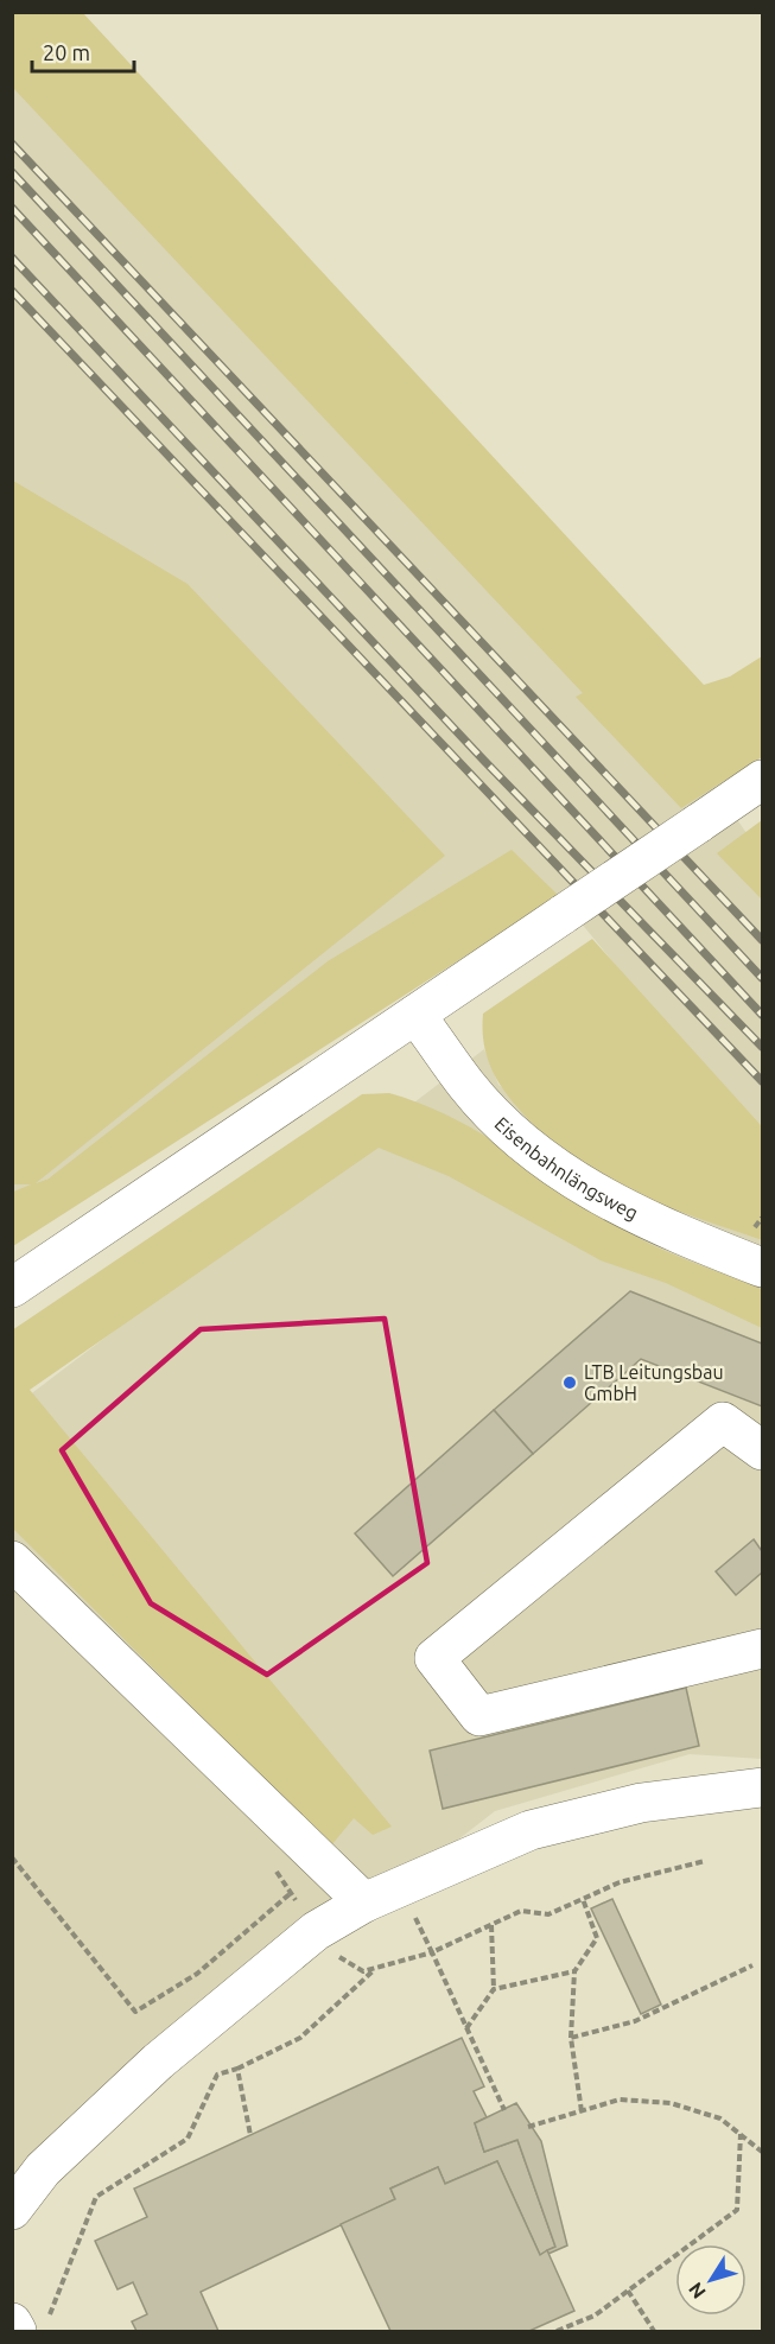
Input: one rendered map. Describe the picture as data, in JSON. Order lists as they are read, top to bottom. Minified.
{"streets":{"street":["Eisenbahnlängsweg"]},"places":["LTB Leitungsbau GmbH"],"scale_bar":"20 m","north":"bottom left"}
